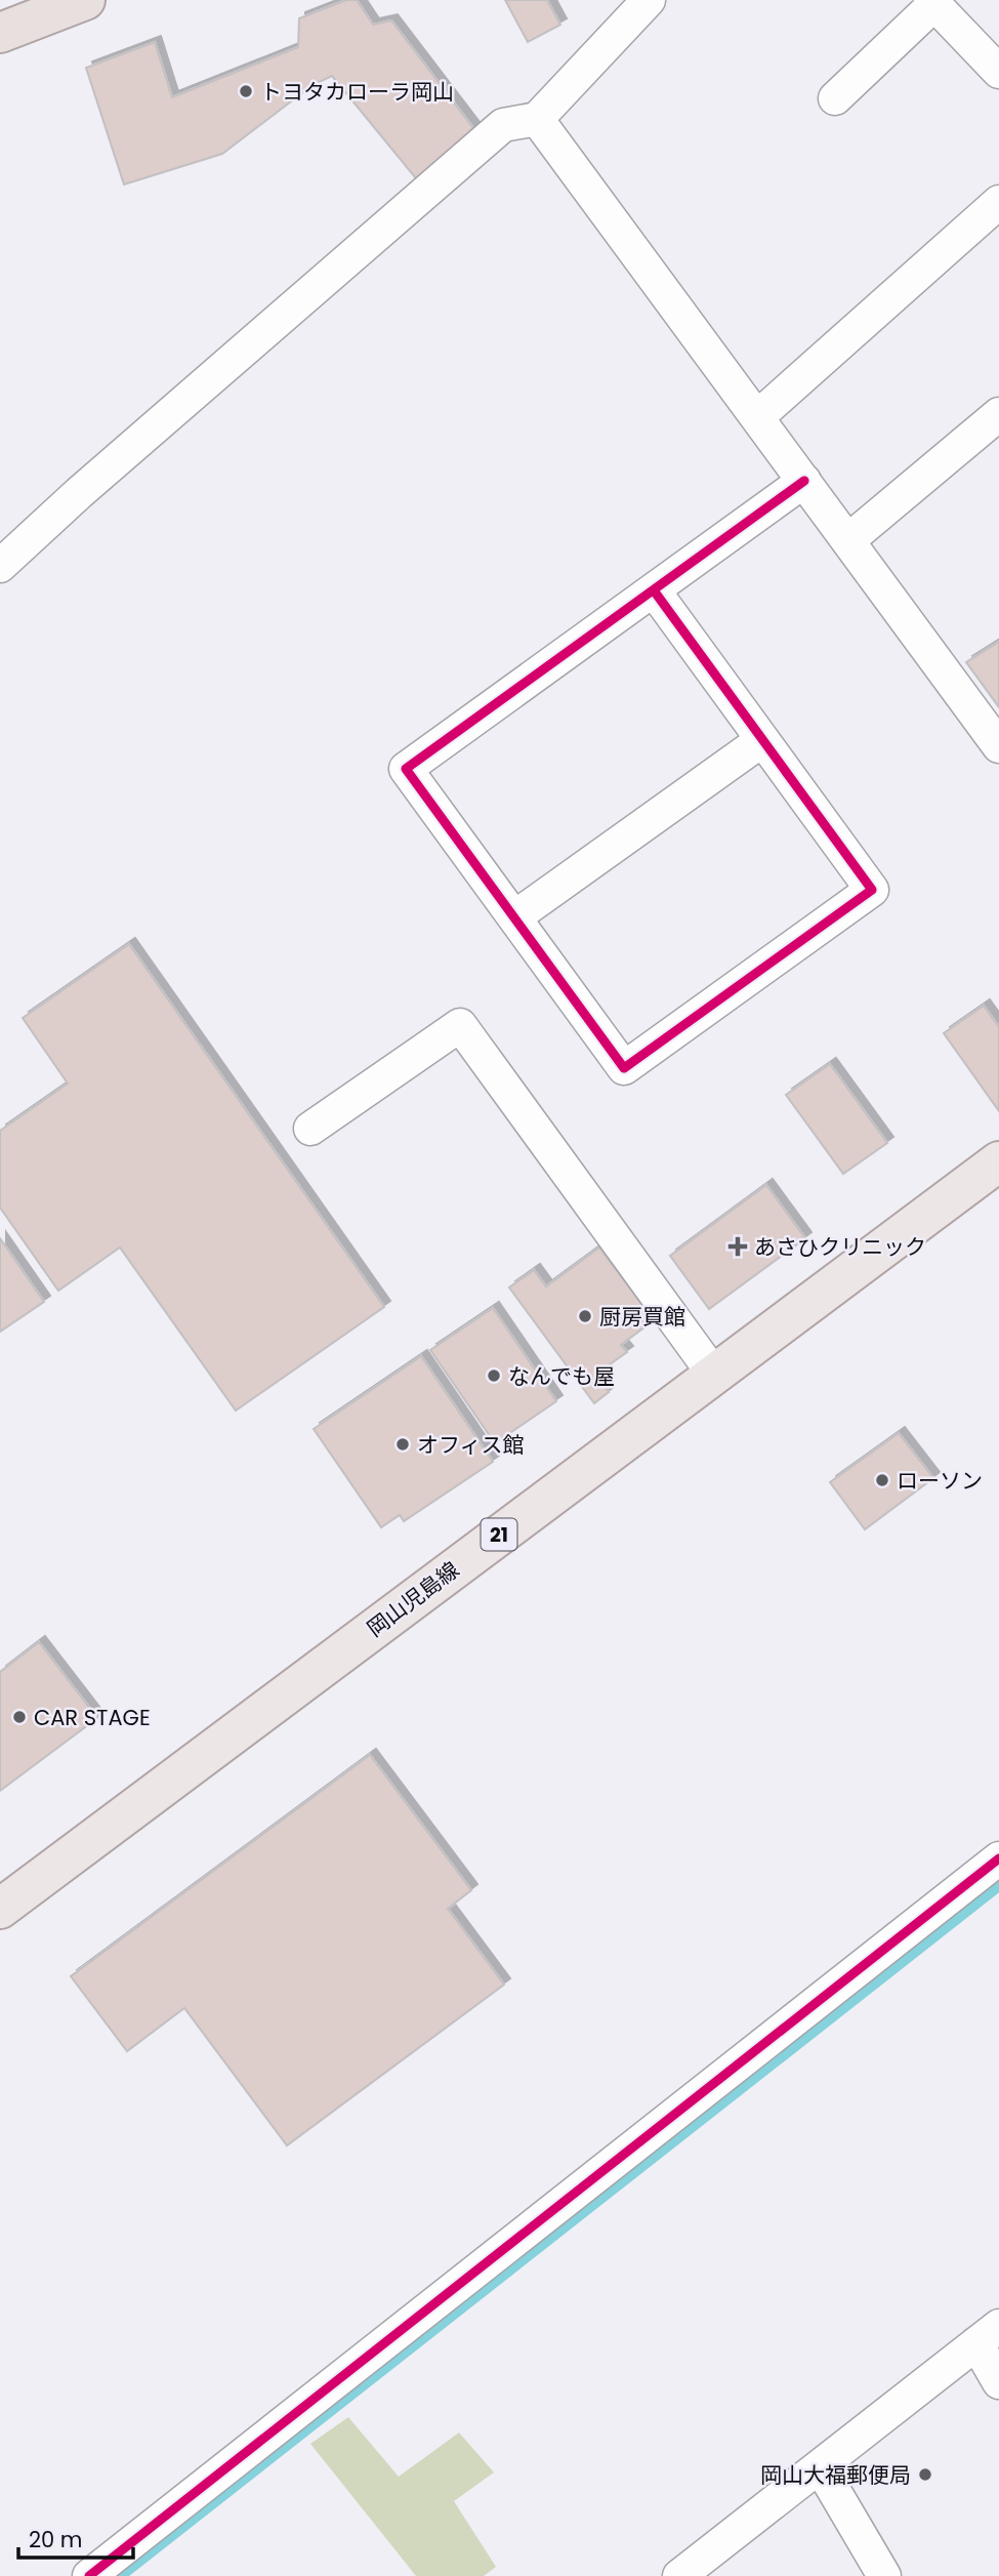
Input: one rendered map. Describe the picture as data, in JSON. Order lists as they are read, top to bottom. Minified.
{"streets":{"main road":["21","岡山児島線"]},"places":{"other":["トヨタカローラ岡山","厨房買館","なんでも屋","オフィス館","ローソン","CAR STAGE","岡山大福郵便局"],"health":["あさひクリニック"]},"scale_bar":"20 m"}
